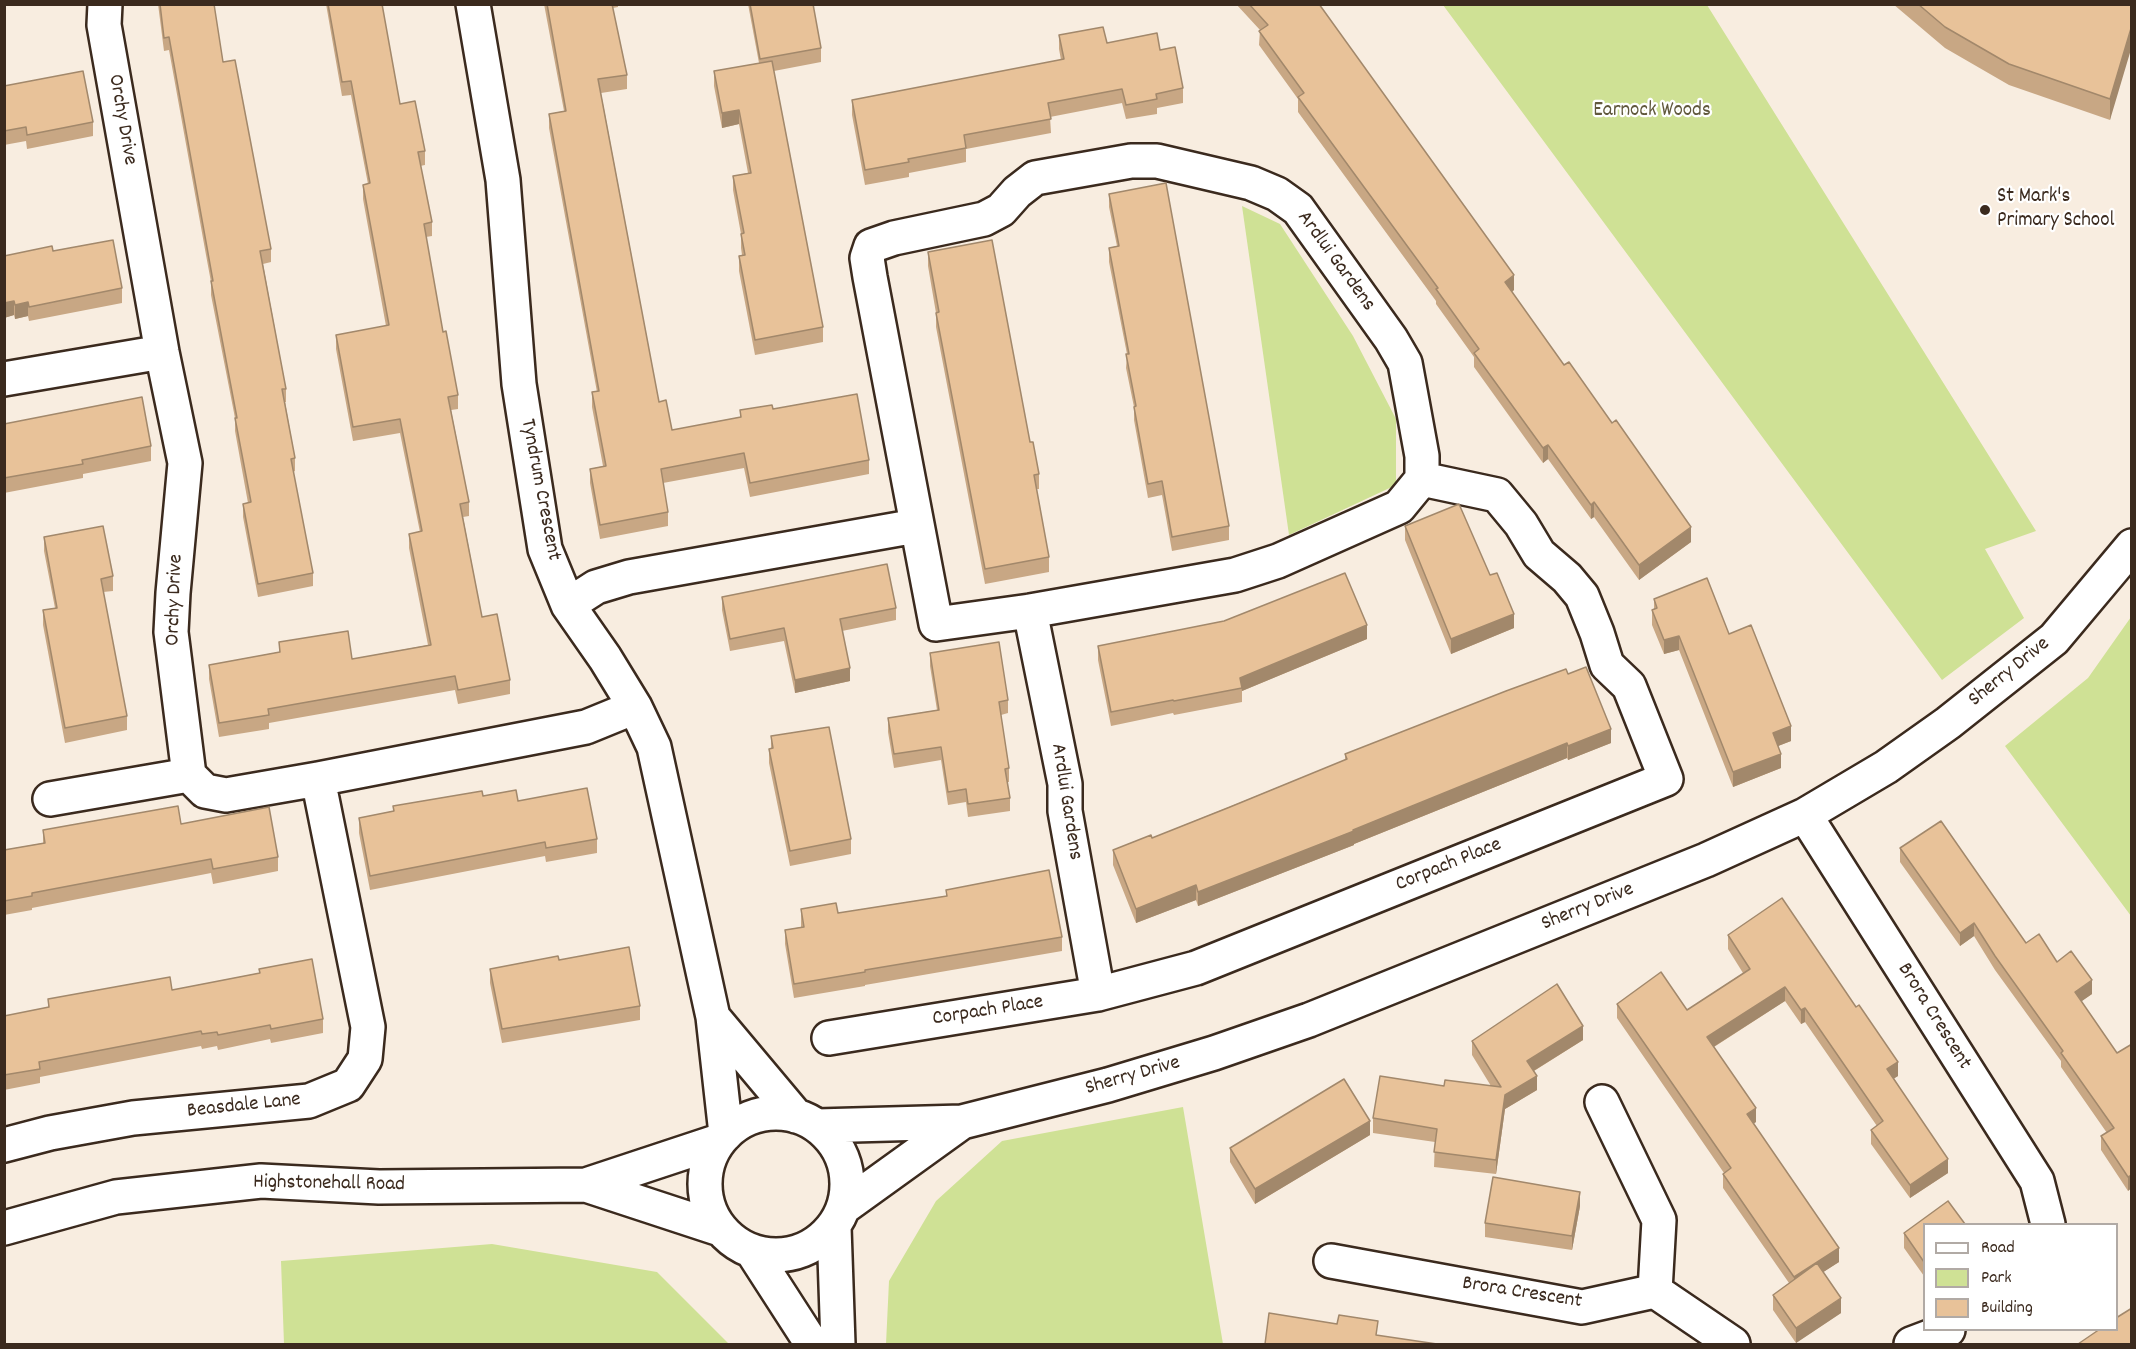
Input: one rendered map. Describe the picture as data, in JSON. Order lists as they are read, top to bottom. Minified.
{"streets":{"street":["Orchy Drive","Ardlui Gardens","Tyndrum Crescent","Sherry Drive","Corpach Place","Brora Crescent","Beasdale Lane","Highstonehall Road"]},"crossings":[["Ardlui Gardens","Corpach Place"],["Tyndrum Crescent","Sherry Drive"],["Tyndrum Crescent","Highstonehall Road"],["Sherry Drive","Brora Crescent"],["Sherry Drive","Highstonehall Road"]],"parks":["Earnock Woods"],"places":["St Mark's Primary School"],"legend":["Road","Park","Building"]}
